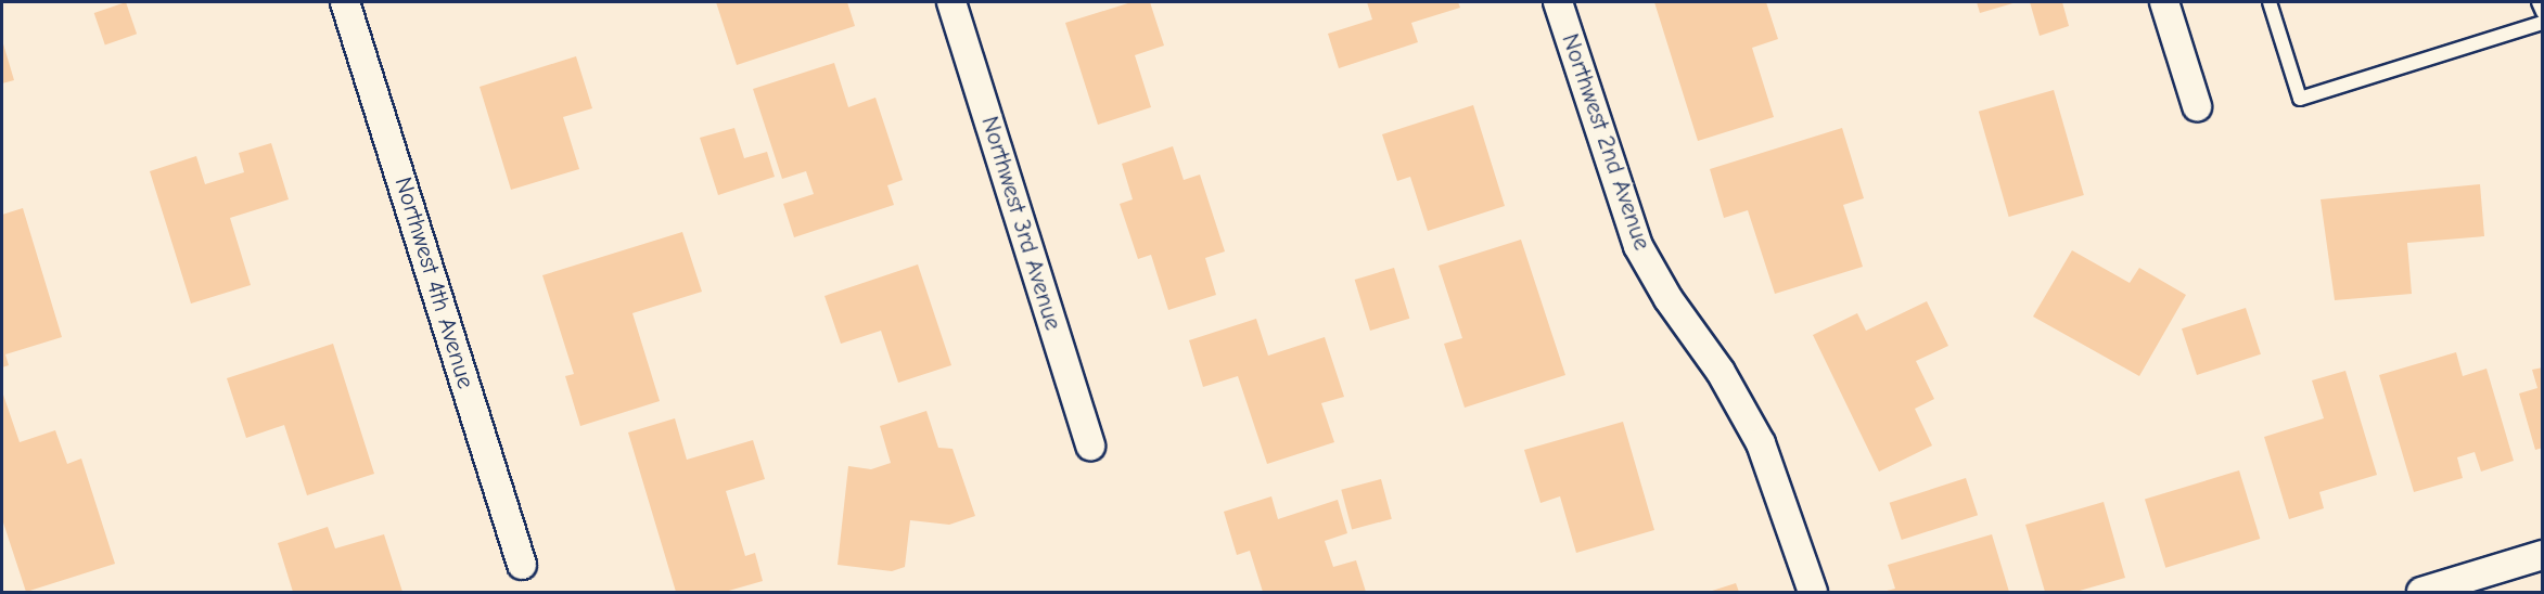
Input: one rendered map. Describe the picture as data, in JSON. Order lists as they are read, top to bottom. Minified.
{"streets":{"street":["Northwest 2nd Avenue","Northwest 3rd Avenue","Northwest 4th Avenue"]}}
